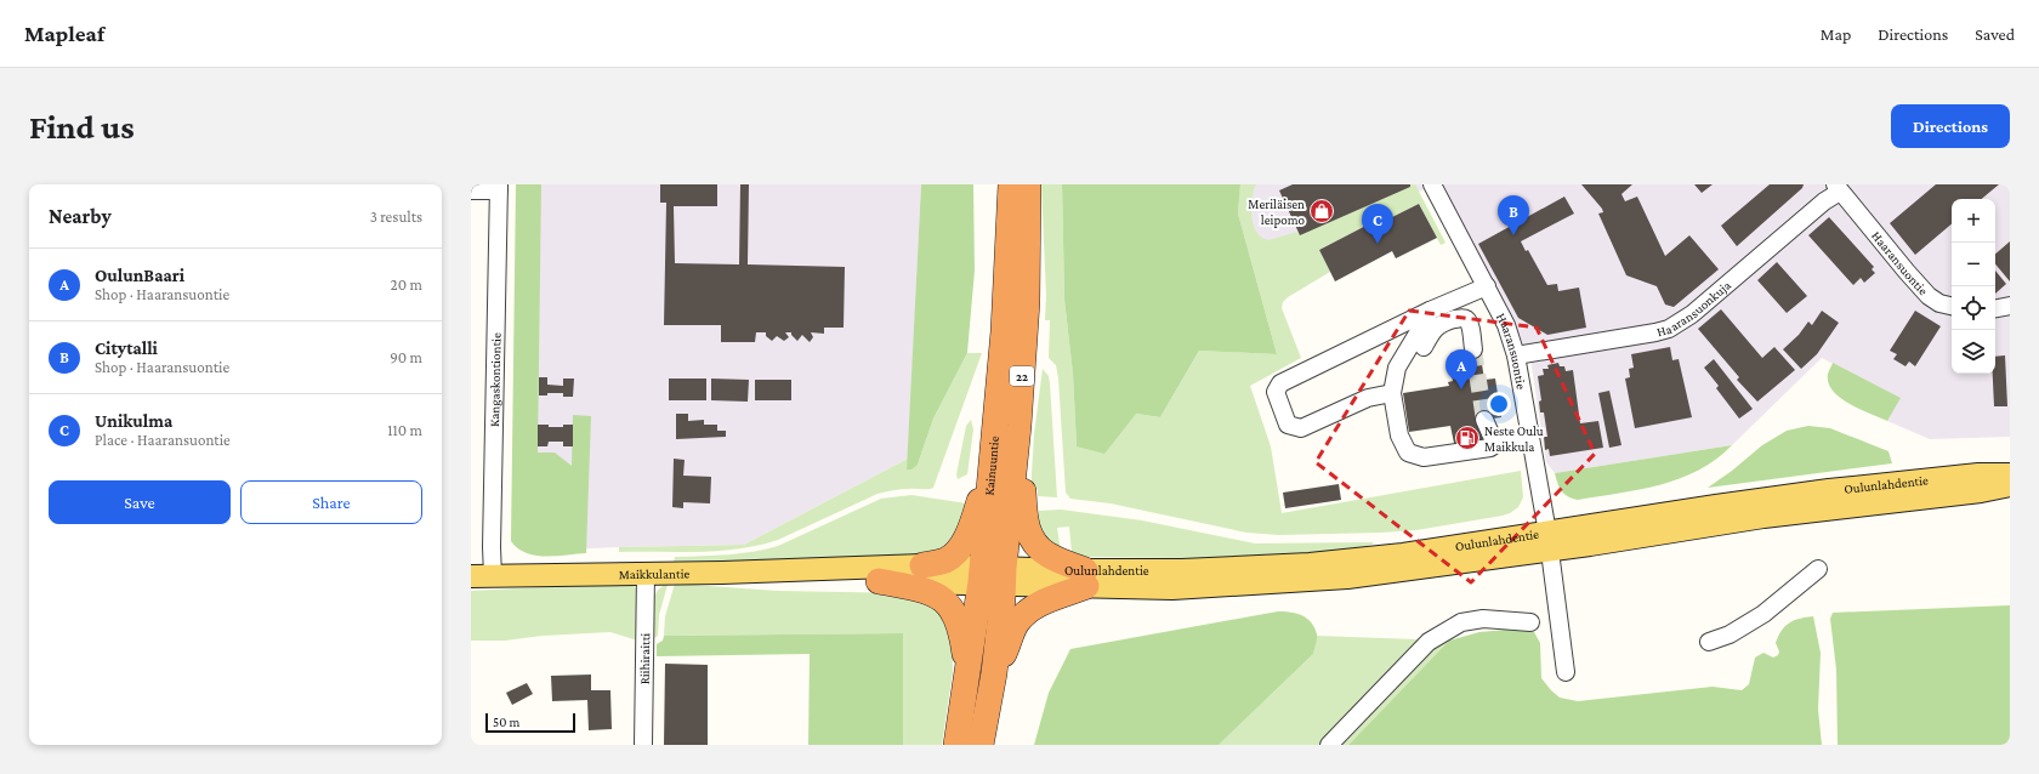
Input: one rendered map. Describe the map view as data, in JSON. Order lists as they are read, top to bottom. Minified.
{"streets":{"highway":["22","Kainuuntie"],"main road":["Oulunlahdentie","Maikkulantie"],"street":["Haaransuontie","Haaransuonkuja","Kangaskontiontie","Riihiraitti"]},"crossings":[["Haaransuontie","Haaransuonkuja"],["Haaransuontie","Oulunlahdentie"],["Kangaskontiontie","Maikkulantie"],["Kainuuntie","Oulunlahdentie"],["Kainuuntie","Maikkulantie"],["Oulunlahdentie","Maikkulantie"],["Maikkulantie","Riihiraitti"]],"places":{"shop":["Meriläisen leipomo"],"fuel station":["Neste Oulu Maikkula"]},"scale_bar":"50 m","page":{"header":"Mapleaf","nav":["Map","Directions","Saved"],"buttons":["Directions",["Save","Share"]],"title":"Find us","heading":["Nearby","3 results"],"pins":["B","C","A"],"map_buttons":["+","−"],"list":[{"mark":"A","name":"OulunBaari","note":"Shop · Haaransuontie","value":"20 m"},{"mark":"B","name":"Citytalli","note":"Shop · Haaransuontie","value":"90 m"},{"mark":"C","name":"Unikulma","note":"Place · Haaransuontie","value":"110 m"}],"scale":"50 m"}}
